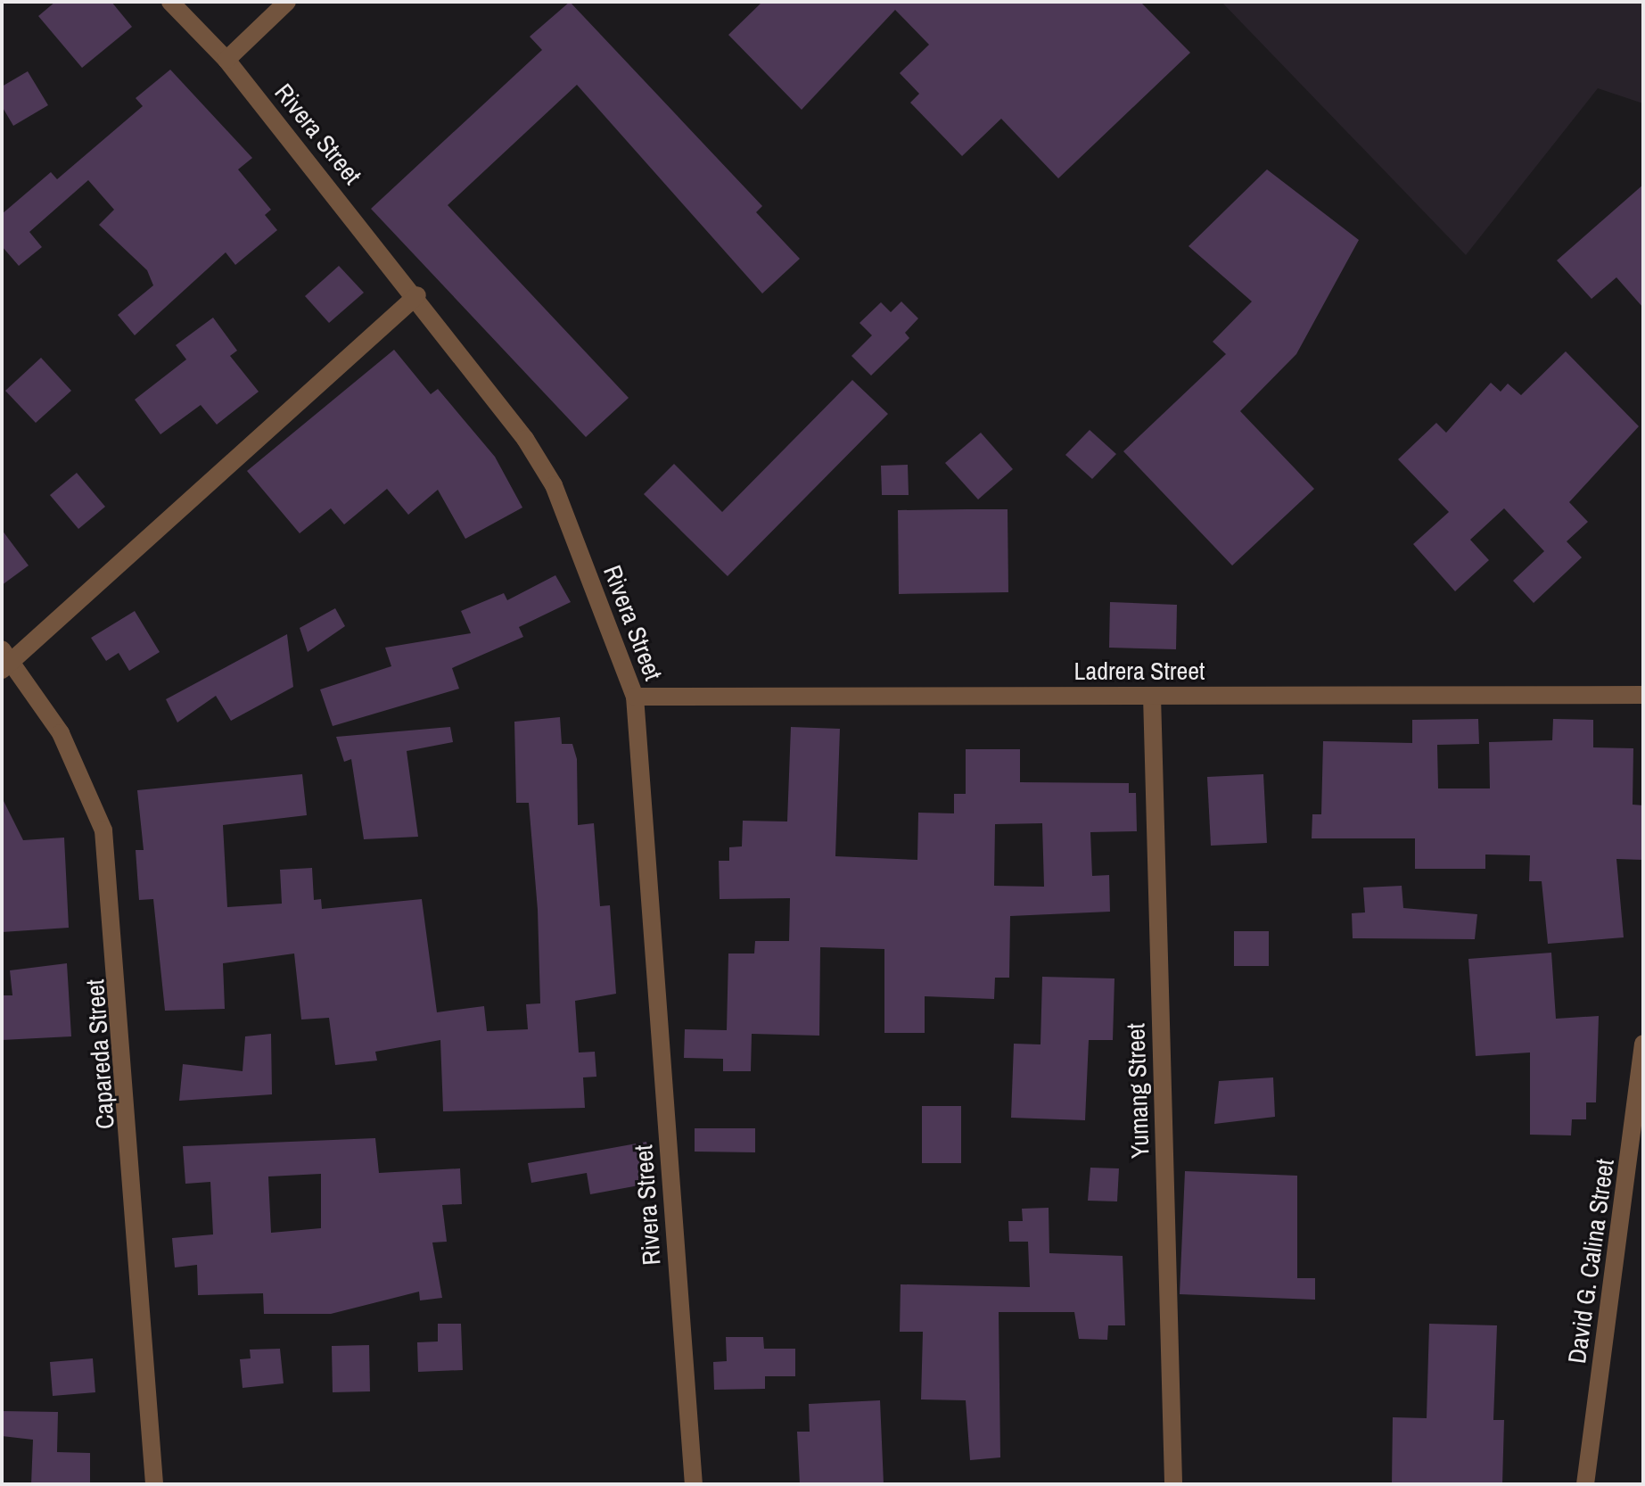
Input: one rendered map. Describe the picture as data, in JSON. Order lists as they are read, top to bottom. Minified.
{"streets":{"street":["Rivera Street","Ladrera Street","Capareda Street","Yumang Street","David G. Calina Street"]},"crossings":[["Rivera Street","Ladrera Street"],["Ladrera Street","Yumang Street"]]}
